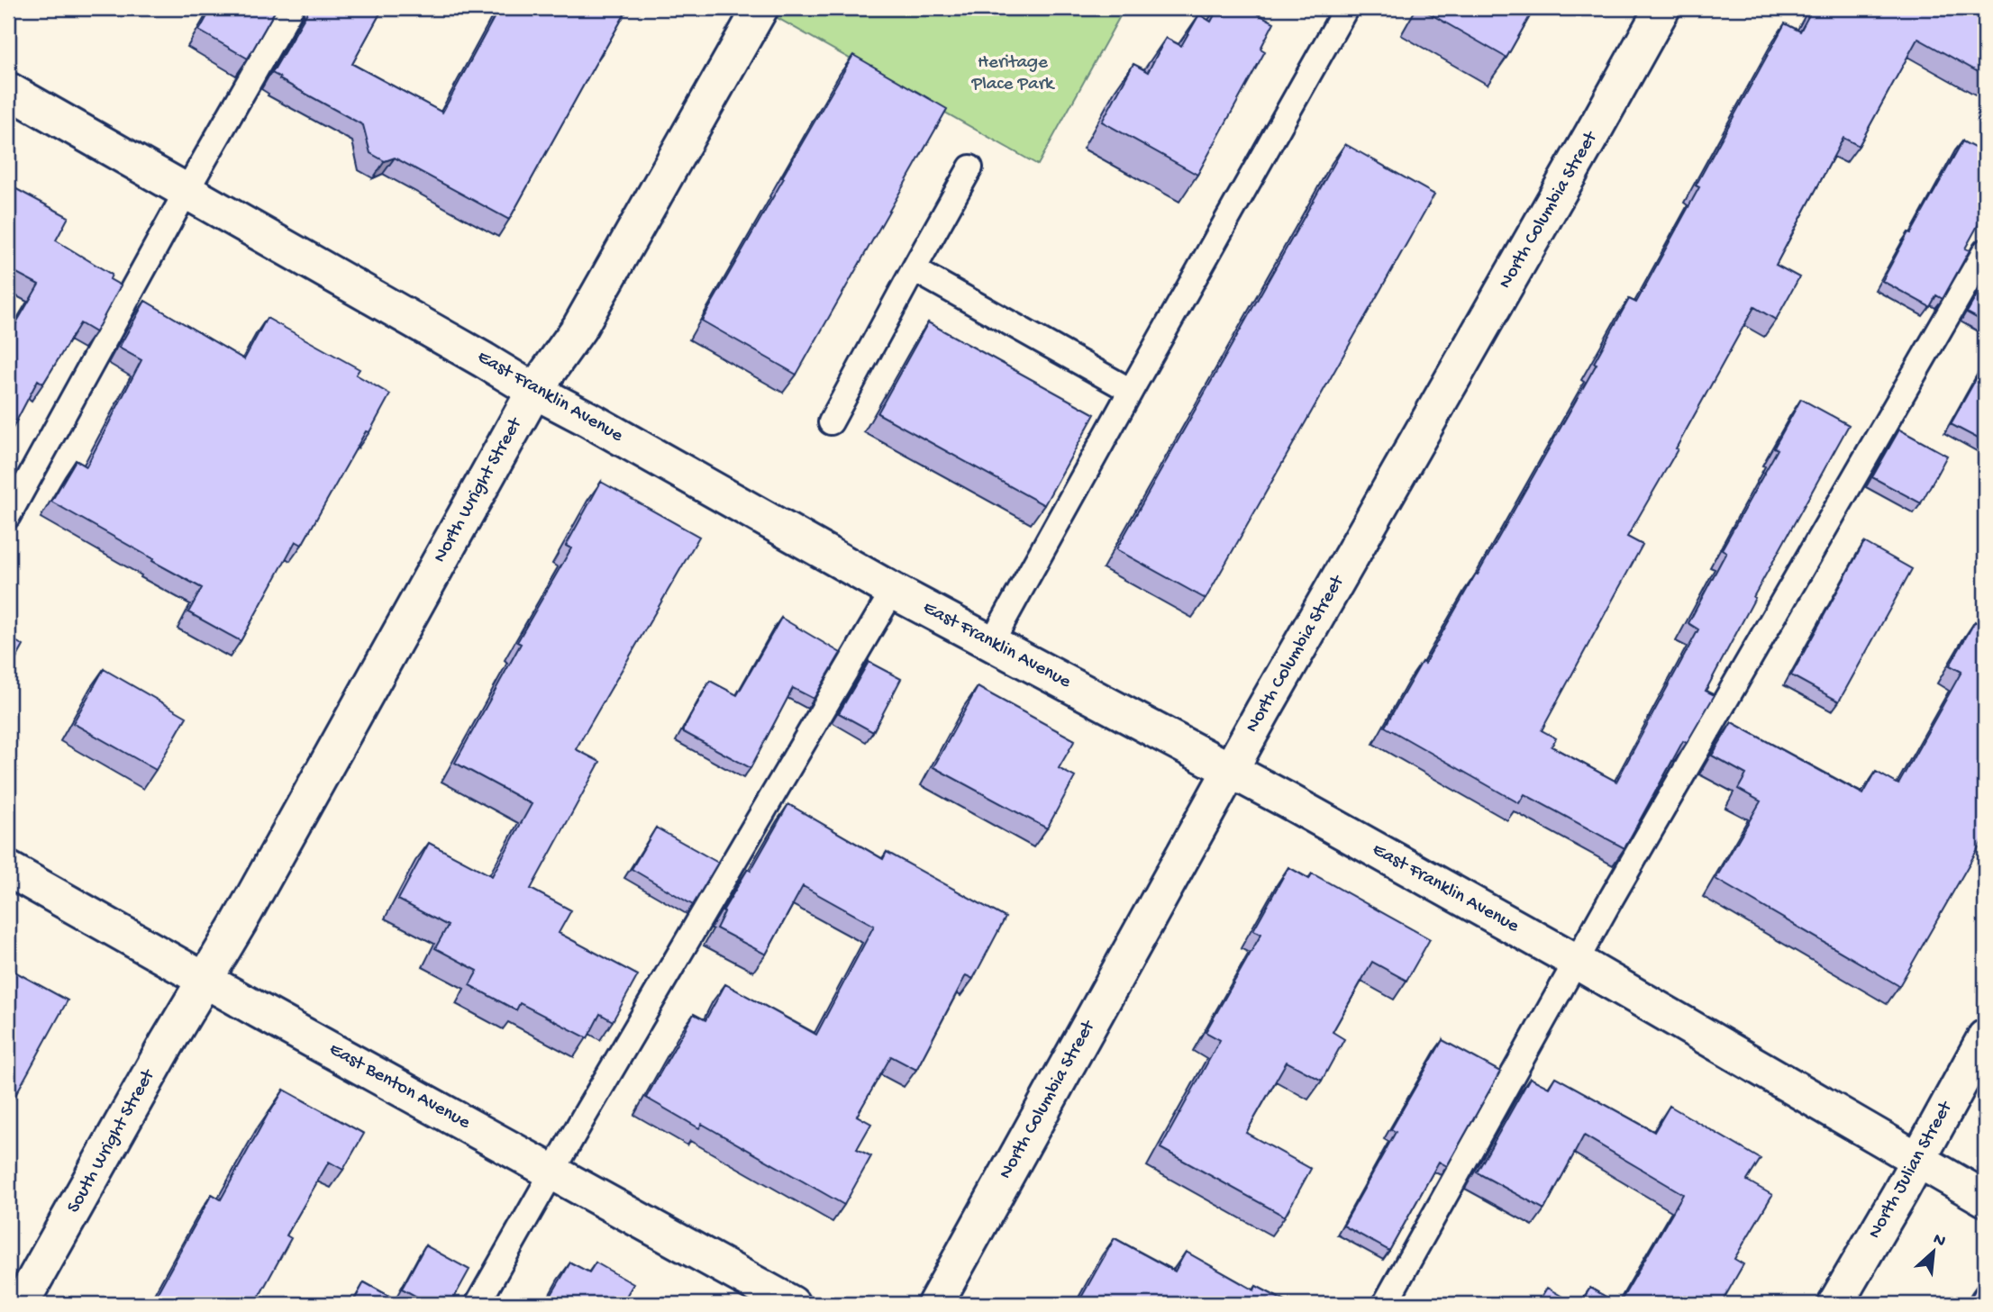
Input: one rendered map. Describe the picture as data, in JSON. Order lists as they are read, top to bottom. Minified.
{"streets":{"street":["North Columbia Street","East Franklin Avenue","North Wright Street","East Benton Avenue","South Wright Street","North Julian Street"]},"crossings":[["North Columbia Street","East Franklin Avenue"],["East Franklin Avenue","North Wright Street"],["East Franklin Avenue","North Julian Street"],["North Wright Street","East Benton Avenue"],["North Wright Street","South Wright Street"],["East Benton Avenue","South Wright Street"]],"parks":["Heritage Place Park"],"north":"top right"}
